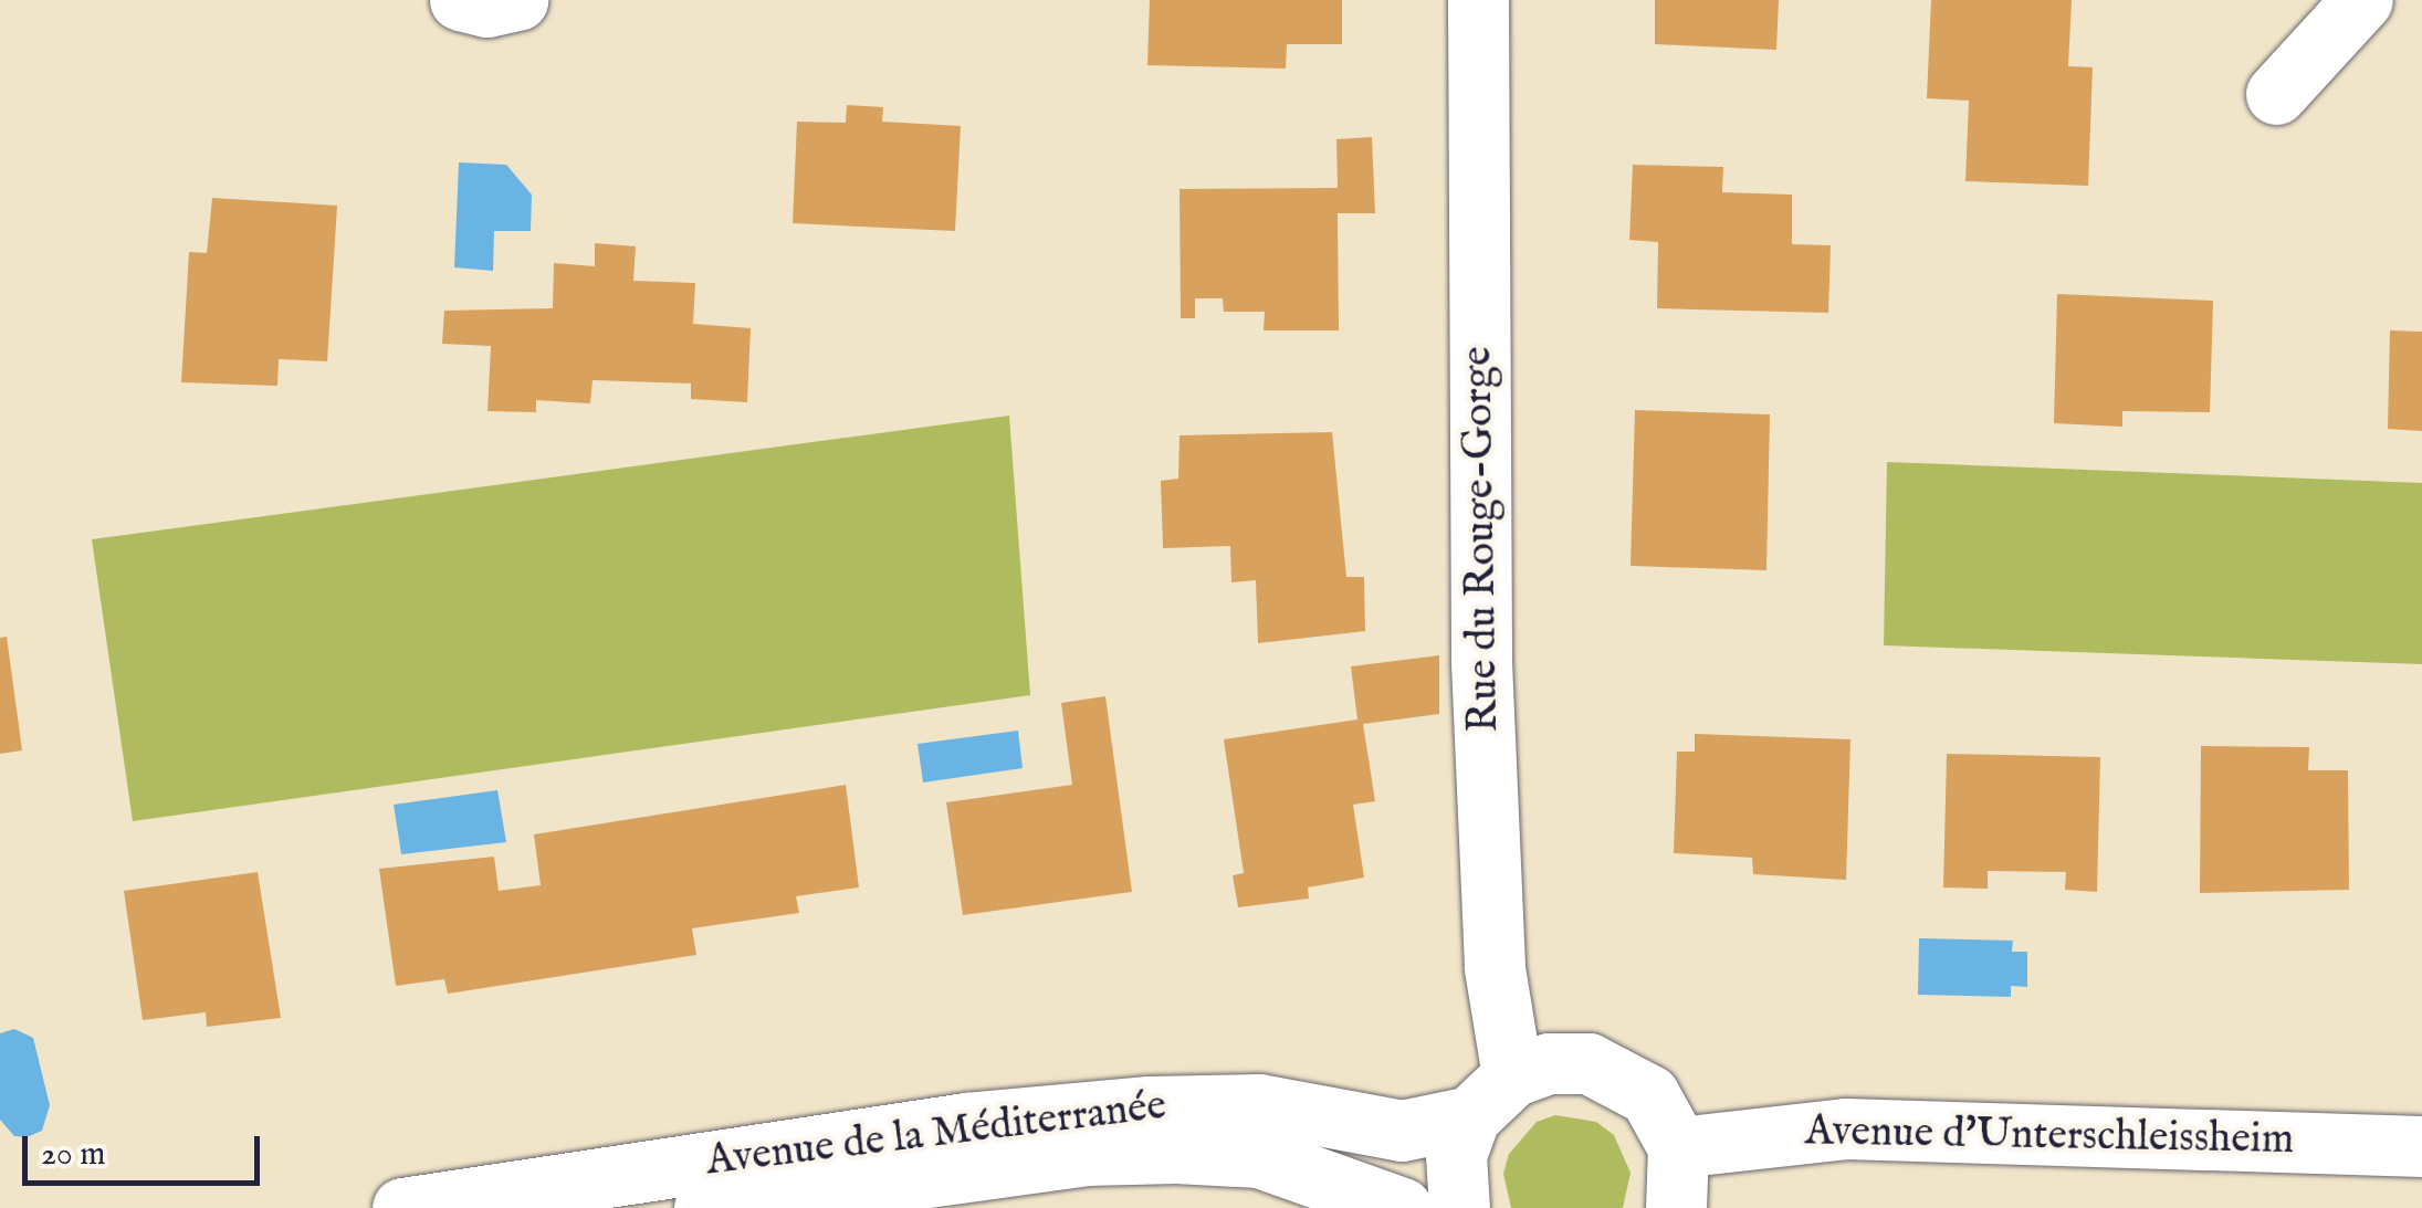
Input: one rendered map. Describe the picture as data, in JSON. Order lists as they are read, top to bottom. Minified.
{"streets":{"street":["Rue du Rouge-Gorge","Avenue de la Méditerranée","Avenue d'Unterschleissheim"]},"crossings":[["Rue du Rouge-Gorge","Avenue de la Méditerranée"],["Avenue de la Méditerranée","Avenue d'Unterschleissheim"]],"scale_bar":"20 m"}
